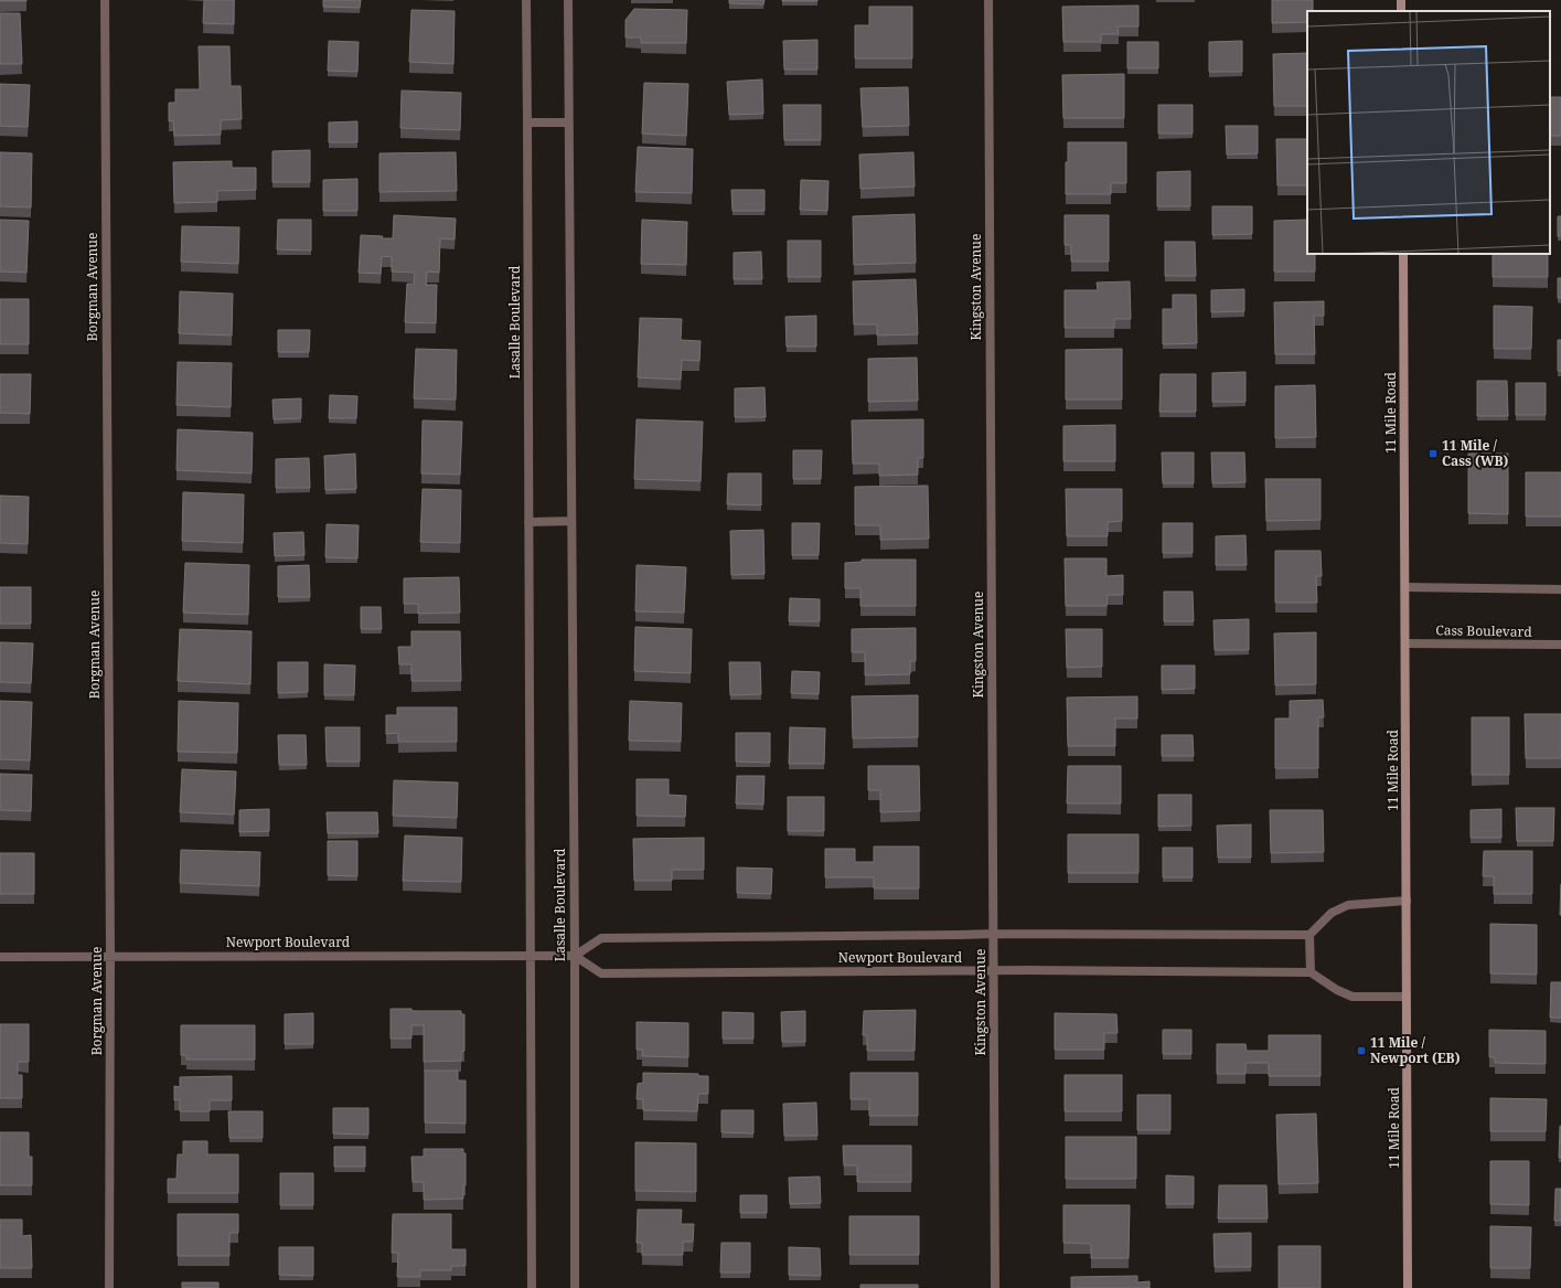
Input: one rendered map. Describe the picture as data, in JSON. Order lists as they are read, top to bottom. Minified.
{"streets":{"main road":["11 Mile Road"],"street":["Borgman Avenue","Kingston Avenue","Lasalle Boulevard","Cass Boulevard","Newport Boulevard"]},"crossings":[["Borgman Avenue","Newport Boulevard"],["Kingston Avenue","Newport Boulevard"],["Lasalle Boulevard","Newport Boulevard"],["11 Mile Road","Cass Boulevard"]],"places":{"transit":["11 Mile / Cass (WB)","11 Mile / Newport (EB)"]}}
